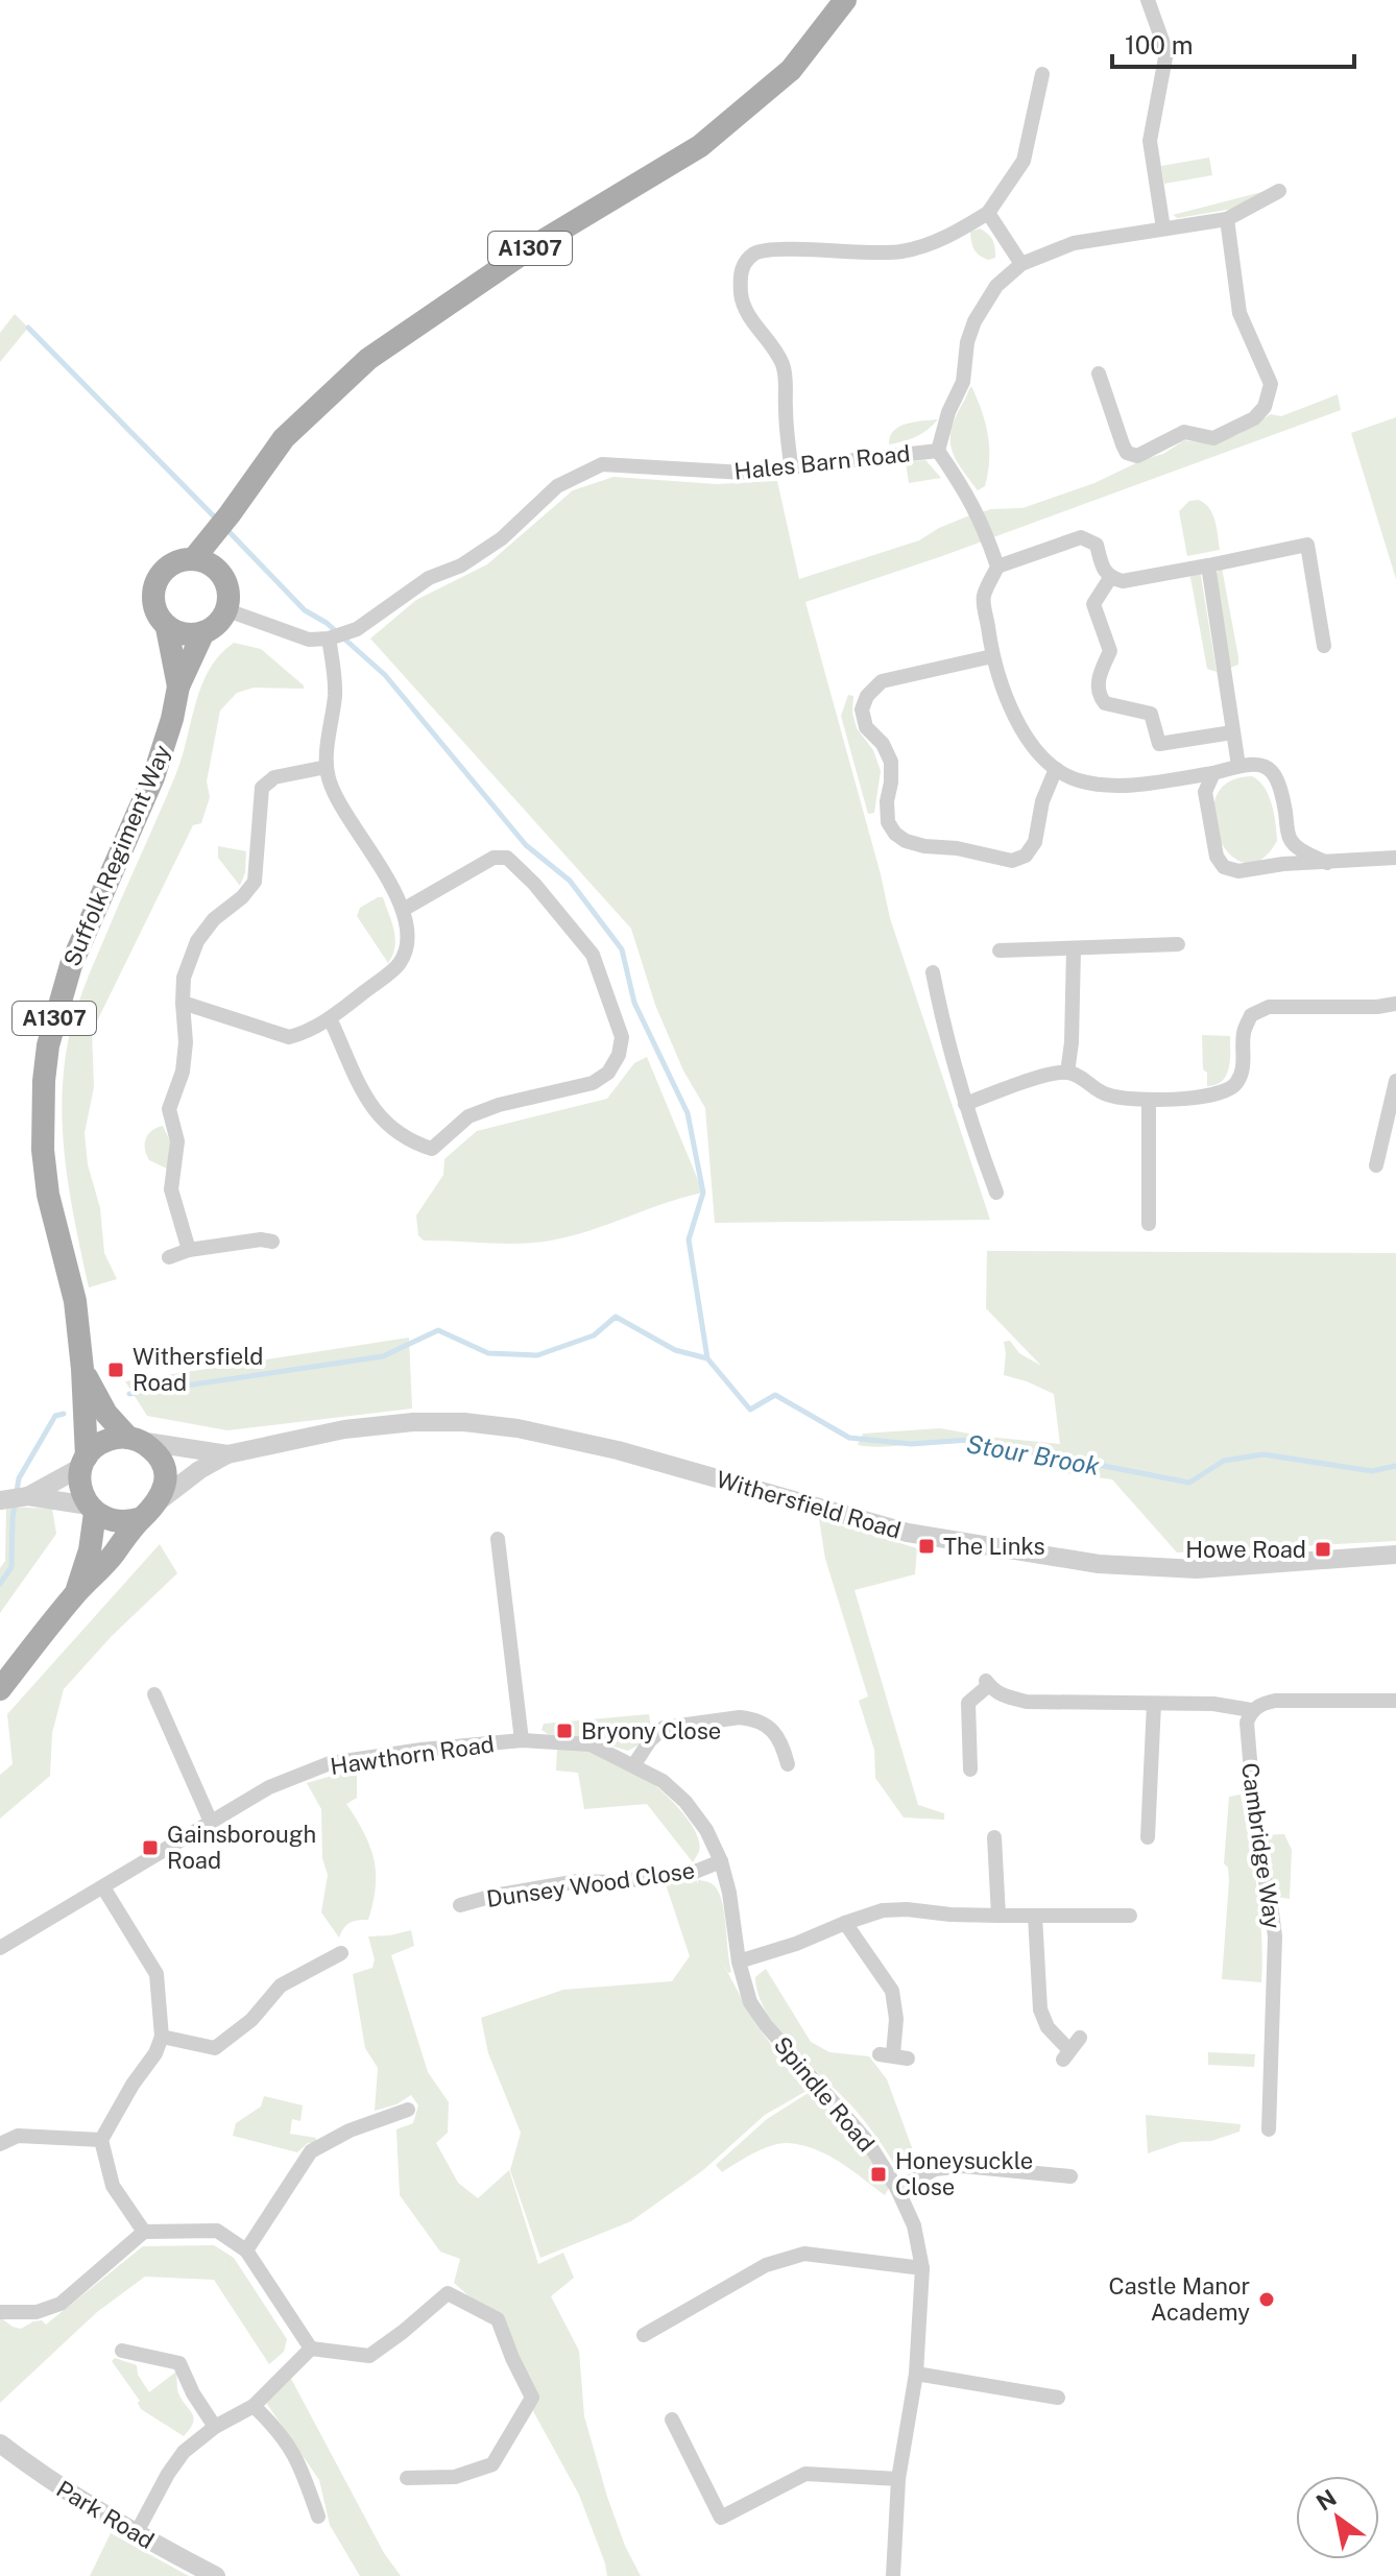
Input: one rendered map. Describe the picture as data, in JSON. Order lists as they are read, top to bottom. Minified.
{"streets":{"main road":["A1307","Suffolk Regiment Way"],"street":["Hales Barn Road","Withersfield Road","Hawthorn Road","Cambridge Way","Dunsey Wood Close","Spindle Road","Park Road"]},"crossings":[["Suffolk Regiment Way","Withersfield Road"],["Hawthorn Road","Spindle Road"],["Dunsey Wood Close","Spindle Road"]],"water":["Stour Brook"],"places":{"transit":["Withersfield Road","The Links","Howe Road","Bryony Close","Gainsborough Road","Honeysuckle Close"],"other":["Castle Manor Academy"]},"scale_bar":"100 m","north":"top left"}
